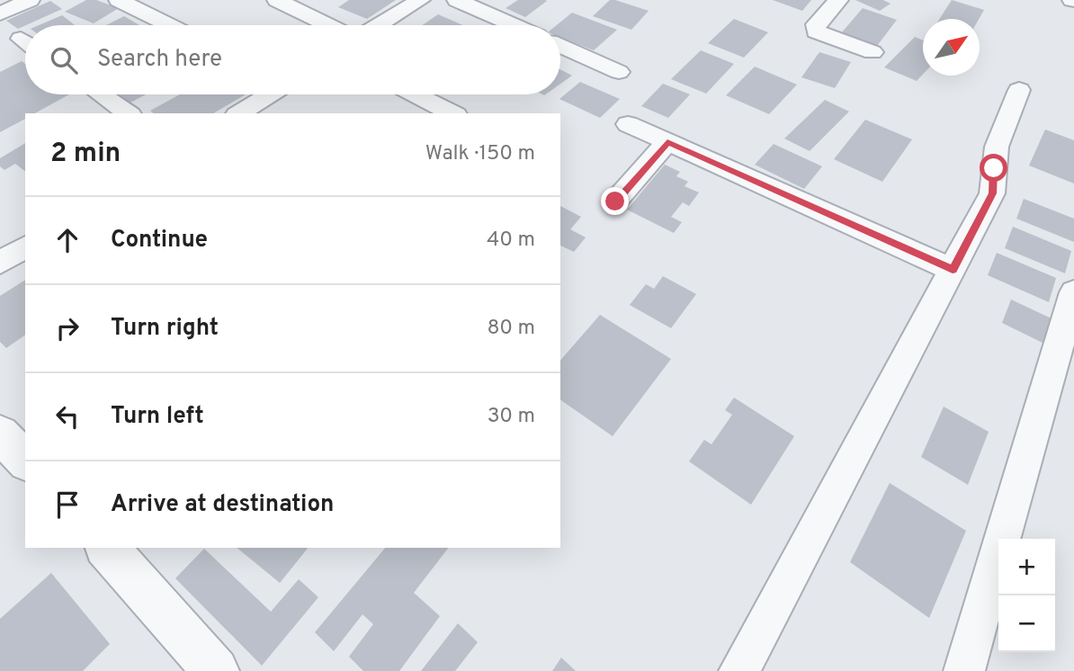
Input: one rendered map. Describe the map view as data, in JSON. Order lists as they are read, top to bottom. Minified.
{"north":"top right","page":{"search":"Search here","heading":["2 min","Walk · 150 m"],"list":[["Continue","40 m"],["Turn right","80 m"],["Turn left","30 m"],"Arrive at destination"],"map_buttons":["+","−"]}}
